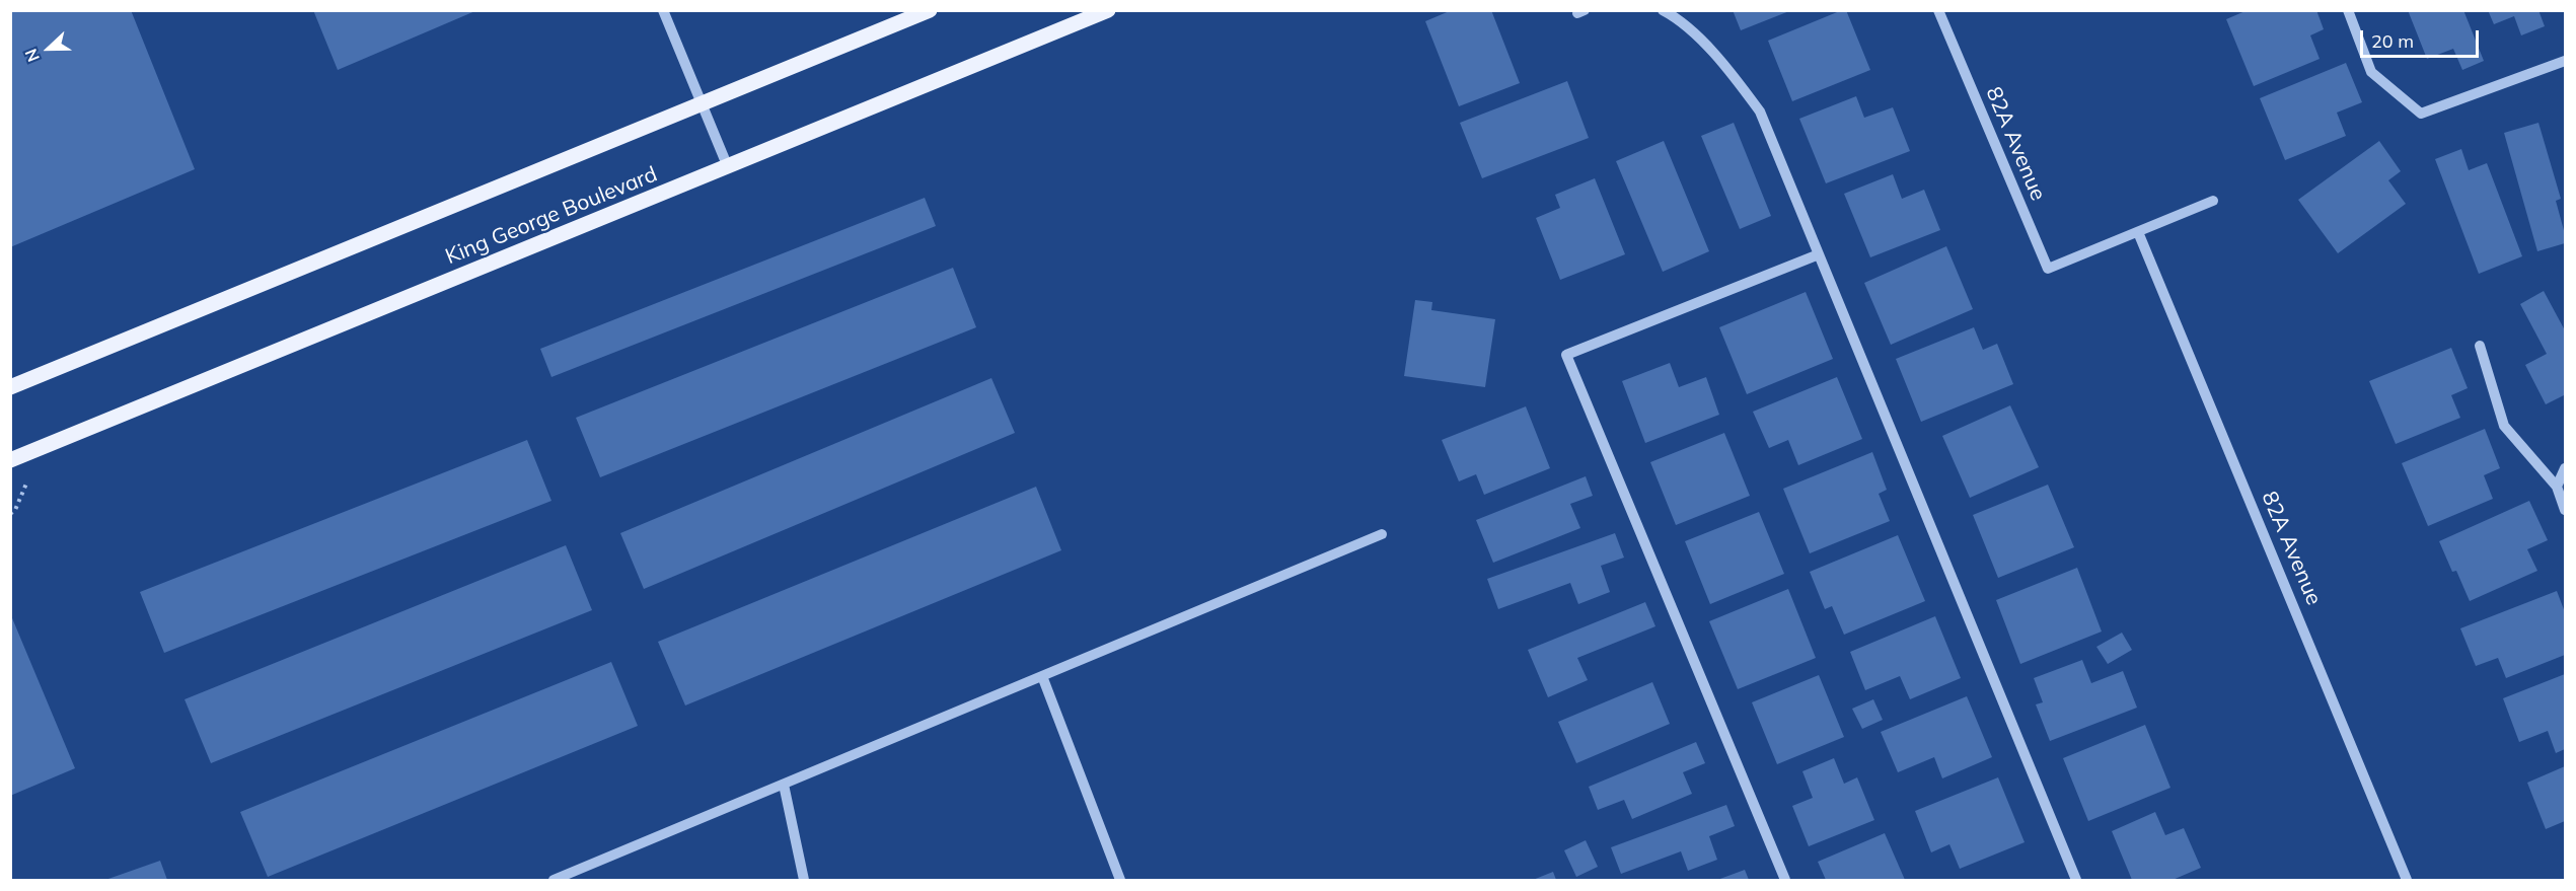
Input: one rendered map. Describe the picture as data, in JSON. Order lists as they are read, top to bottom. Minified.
{"streets":{"main road":["King George Boulevard"],"street":["82A Avenue"]},"scale_bar":"20 m","north":"left"}
